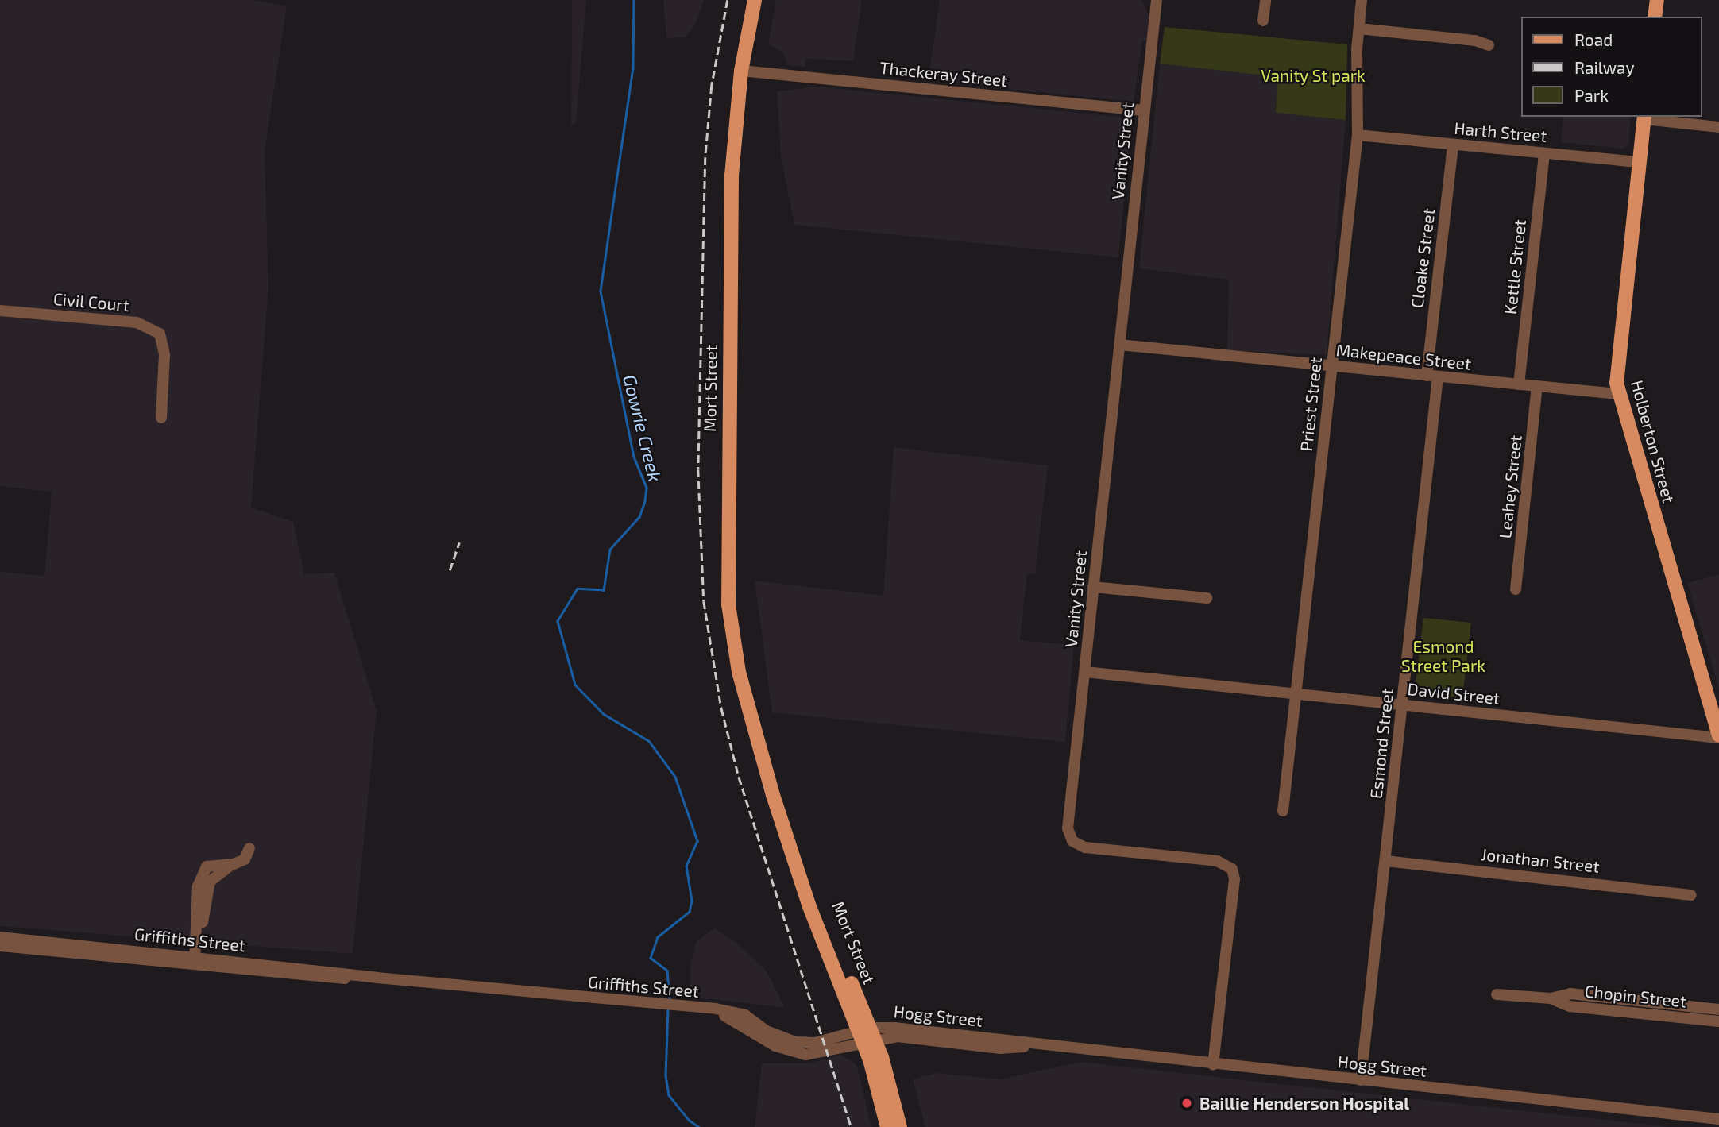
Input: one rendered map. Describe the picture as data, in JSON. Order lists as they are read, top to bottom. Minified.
{"streets":{"main road":["Mort Street","Holberton Street"],"street":["Thackeray Street","Harth Street","Vanity Street","Cloake Street","Kettle Street","Civil Court","Makepeace Street","Priest Street","Leahey Street","David Street","Esmond Street","Jonathan Street","Griffiths Street","Chopin Street","Hogg Street"]},"crossings":[["Thackeray Street","Vanity Street"],["Thackeray Street","Mort Street"],["Harth Street","Cloake Street"],["Harth Street","Kettle Street"],["Harth Street","Priest Street"],["Harth Street","Holberton Street"],["Vanity Street","Makepeace Street"],["Vanity Street","David Street"],["Vanity Street","Hogg Street"],["Cloake Street","Makepeace Street"],["Cloake Street","Esmond Street"],["Kettle Street","Makepeace Street"],["Makepeace Street","Priest Street"],["Makepeace Street","Holberton Street"],["Makepeace Street","Leahey Street"],["Makepeace Street","Esmond Street"],["Mort Street","Griffiths Street"],["Mort Street","Hogg Street"],["Priest Street","David Street"],["Holberton Street","David Street"],["David Street","Esmond Street"],["Esmond Street","Jonathan Street"],["Esmond Street","Hogg Street"],["Griffiths Street","Hogg Street"]],"water":["Gowrie Creek"],"parks":["Vanity St park","Esmond Street Park"],"places":["Baillie Henderson Hospital"],"legend":["Road","Railway","Park"]}
